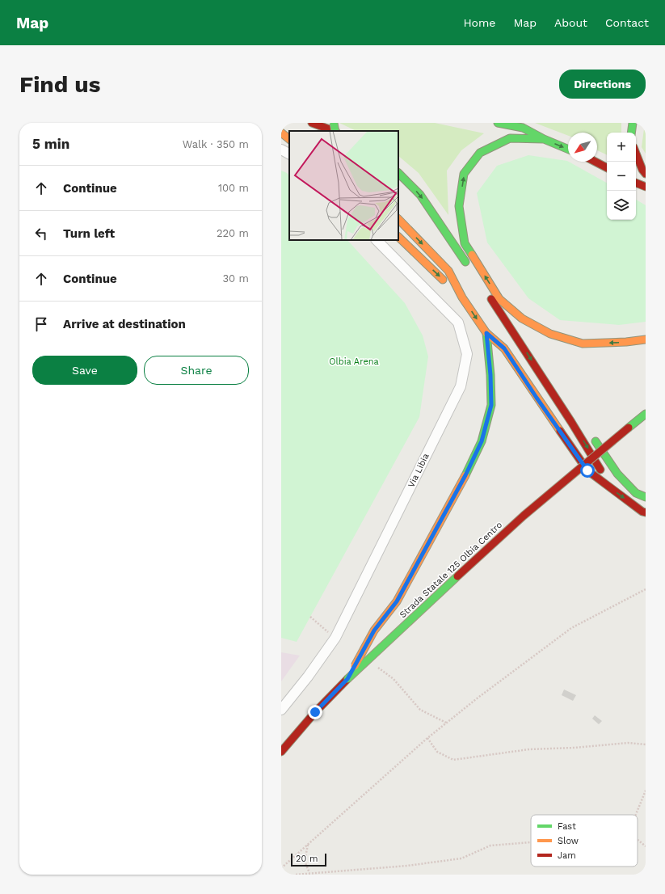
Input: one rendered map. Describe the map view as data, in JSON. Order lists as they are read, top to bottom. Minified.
{"streets":{"main road":["Strada Statale 125 Olbia Centro"],"street":["Via Libia"]},"parks":["Olbia Arena"],"legend":["Fast","Slow","Jam"],"scale_bar":"20 m","north":"bottom left","page":{"header":"Map","nav":["Home","Map","About","Contact"],"buttons":["Directions",["Save","Share"]],"title":"Find us","heading":["5 min","Walk · 350 m"],"map_buttons":["+","−"],"list":[["Continue","100 m"],["Turn left","220 m"],["Continue","30 m"],"Arrive at destination"],"scale":"20 m"}}
